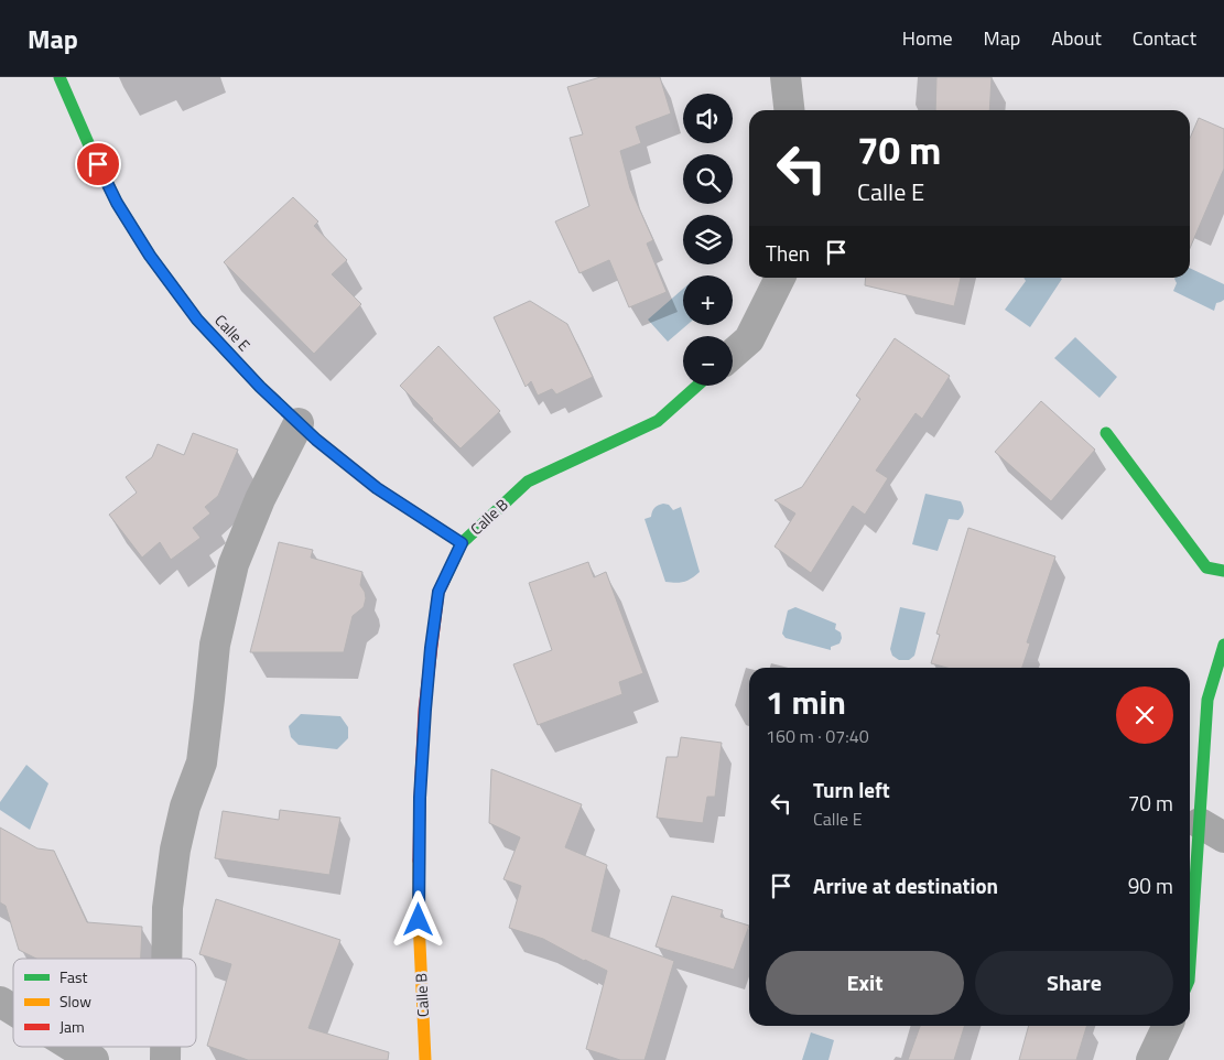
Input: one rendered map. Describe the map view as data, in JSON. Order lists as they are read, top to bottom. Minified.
{"streets":{"street":["Calle E","Calle B"]},"crossings":[["Calle E","Calle B"]],"legend":["Fast","Slow","Jam"],"page":{"header":"Map","nav":["Home","Map","About","Contact"],"map_buttons":["+","−"],"turn":["70 m","Calle E"],"then":"Then","heading":["1 min","160 m · 07:40"],"list":[{"name":"Turn left","note":"Calle E","value":"70 m"},{"name":"Arrive at destination","value":"90 m"}],"buttons":["Exit","Share"]}}
